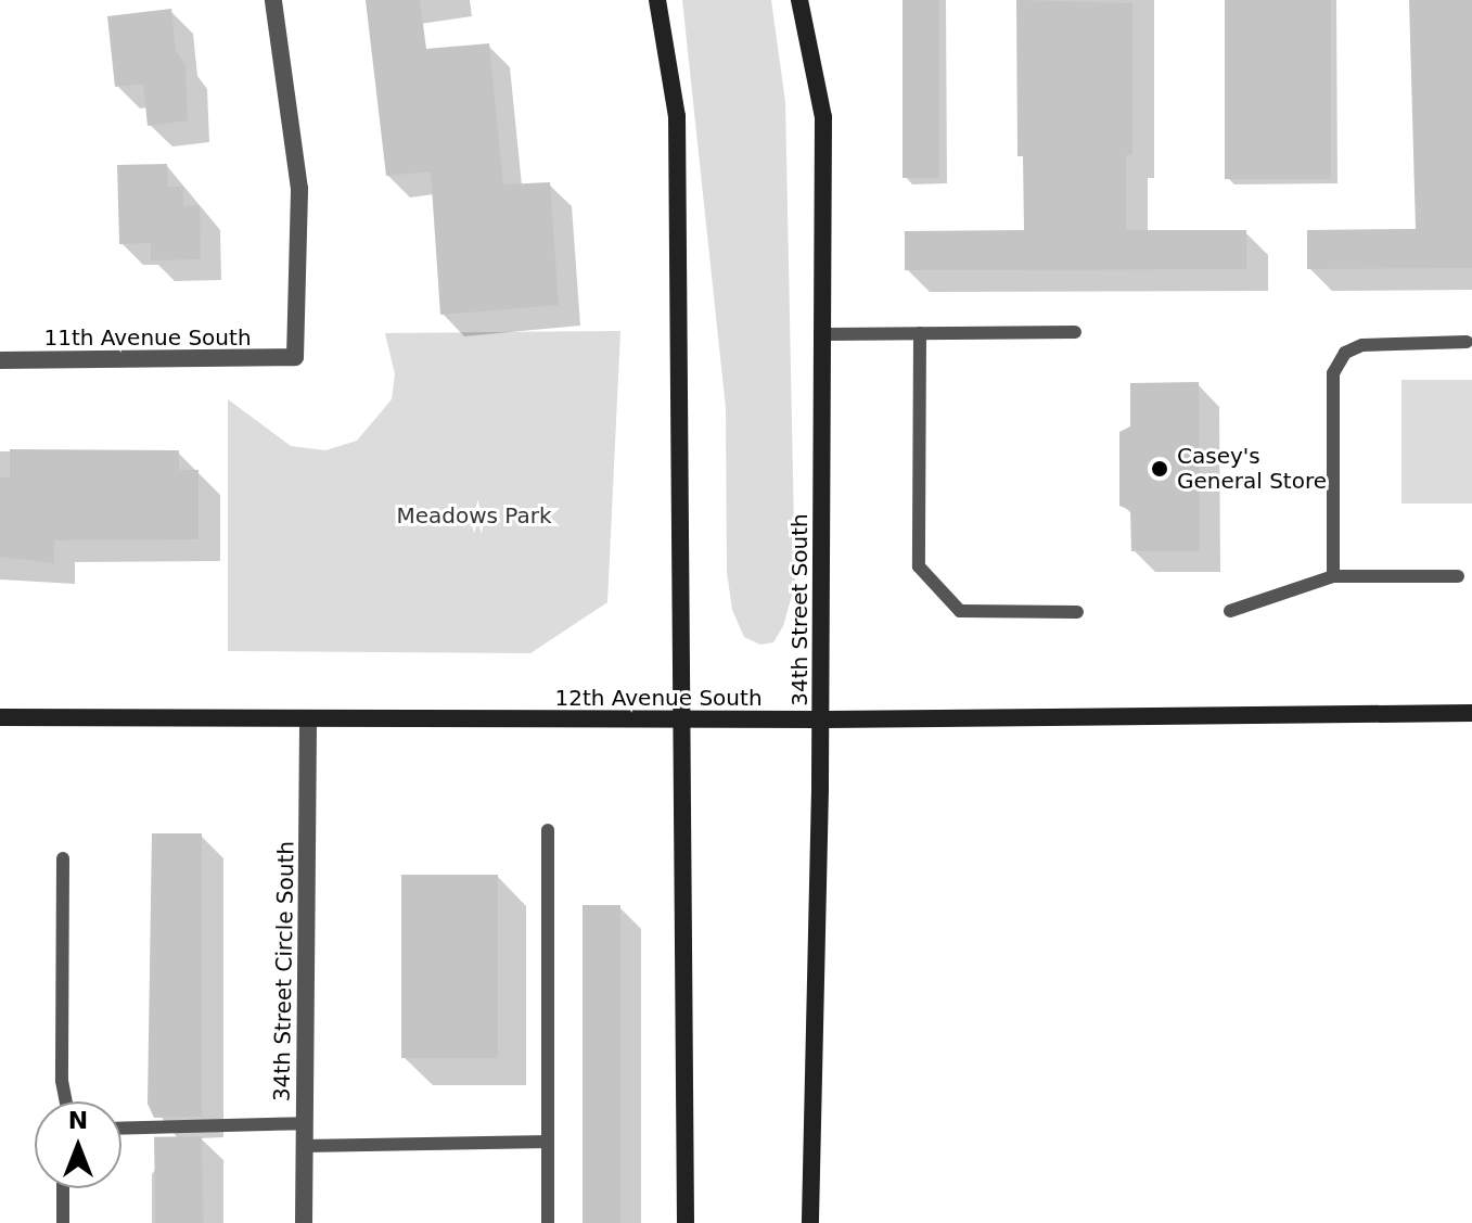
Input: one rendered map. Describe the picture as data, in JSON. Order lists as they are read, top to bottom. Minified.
{"streets":{"main road":["34th Street South","12th Avenue South"],"street":["11th Avenue South","34th Street Circle South"]},"crossings":[["34th Street South","12th Avenue South"],["12th Avenue South","34th Street Circle South"]],"parks":["Meadows Park"],"places":["Casey's General Store"],"north":"top"}
